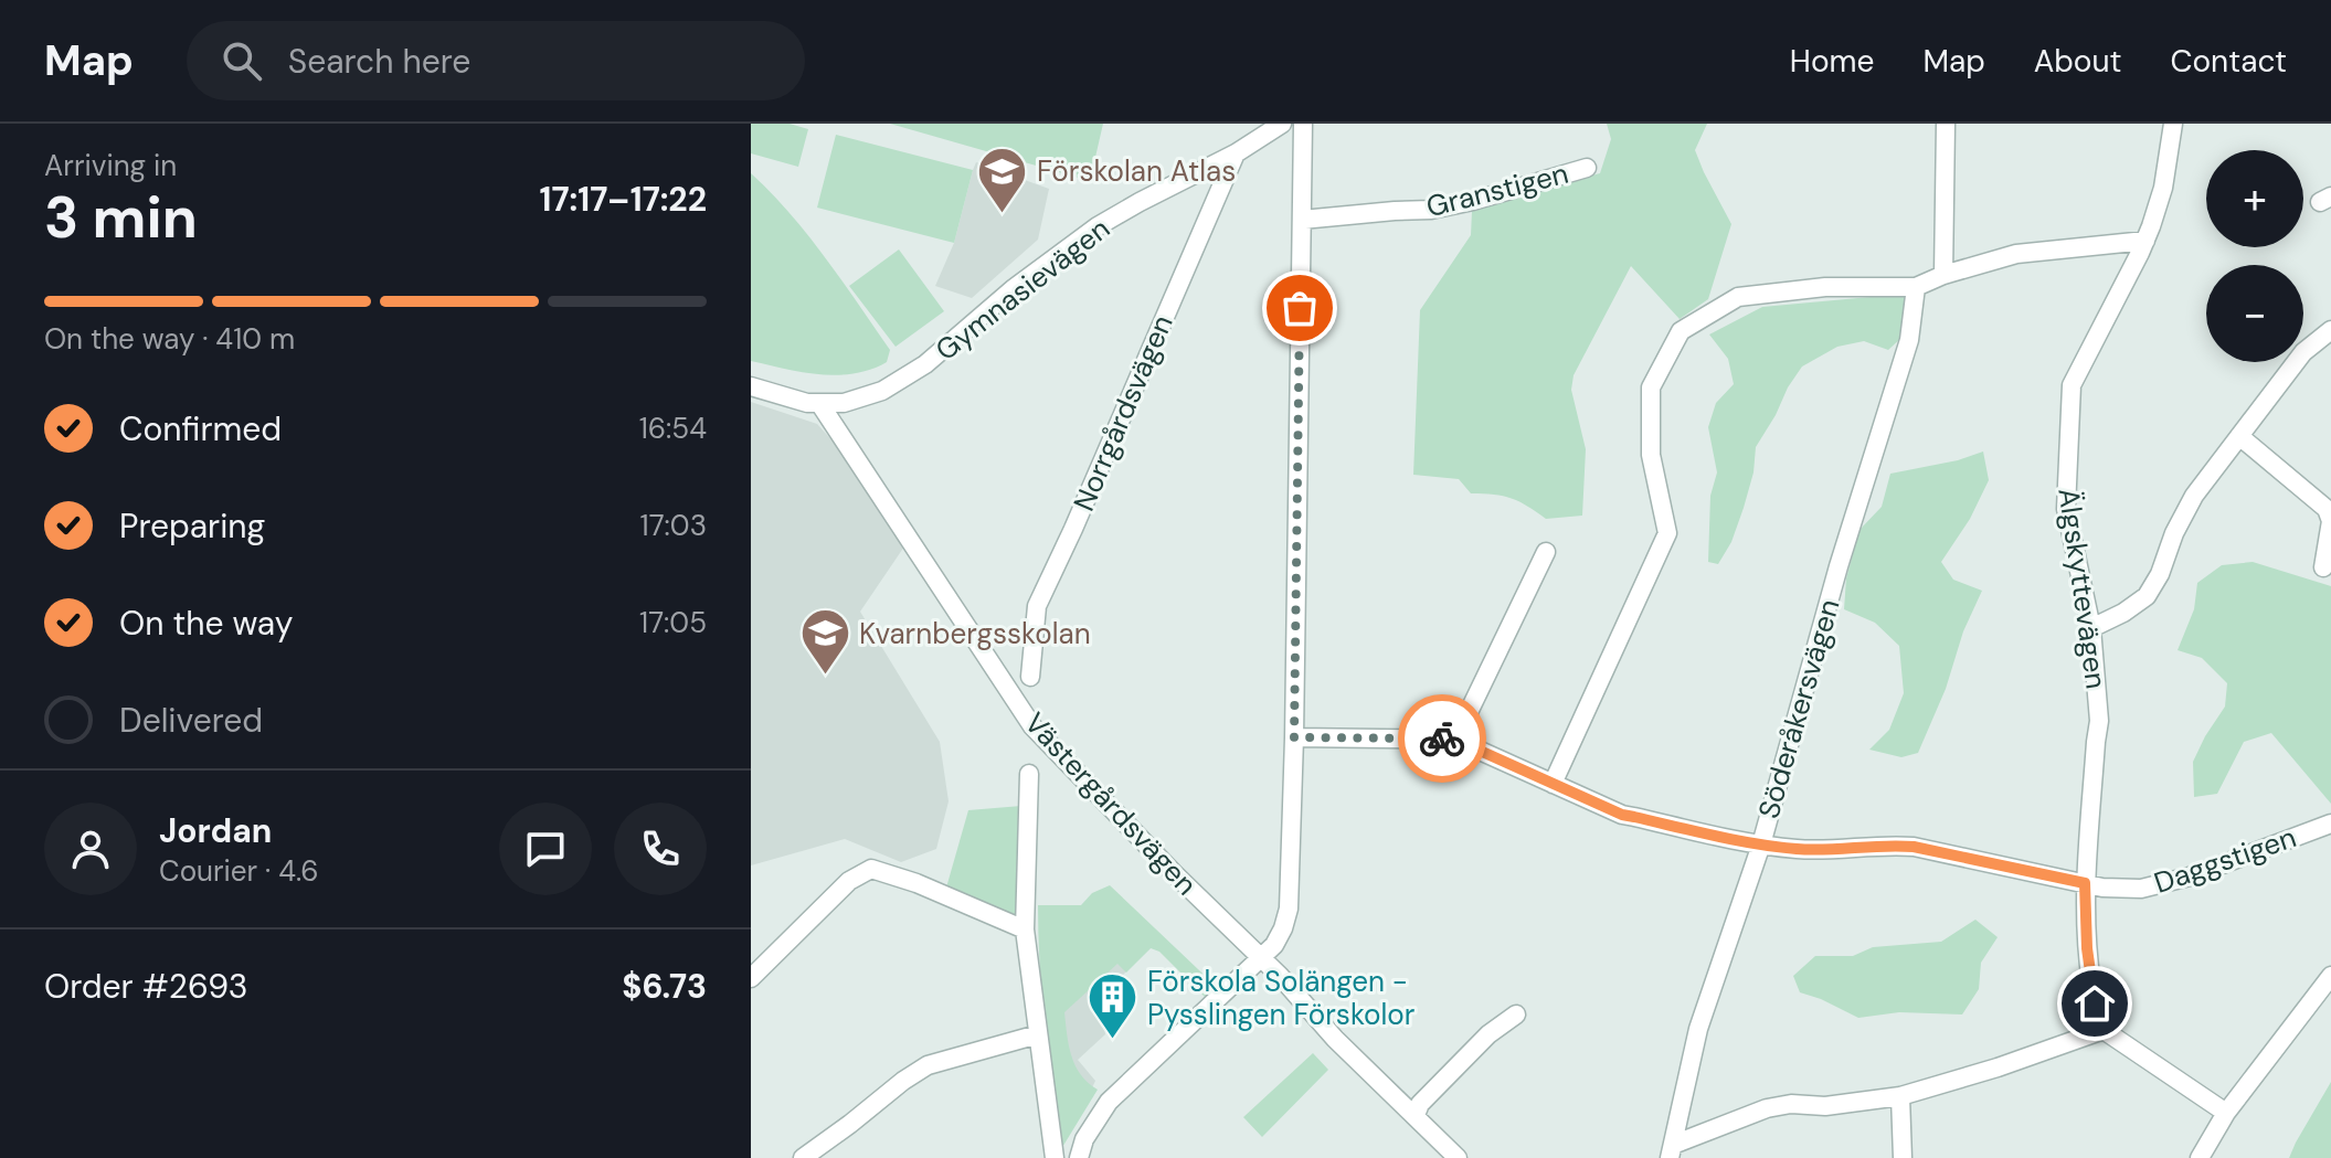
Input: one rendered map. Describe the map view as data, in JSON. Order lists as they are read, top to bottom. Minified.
{"streets":{"street":["Granstigen","Gymnasievägen","Norrgårdsvägen","Älgskyttevägen","Söderåkersvägen","Västergårdsvägen","Daggstigen"]},"crossings":[["Gymnasievägen","Norrgårdsvägen"],["Gymnasievägen","Västergårdsvägen"],["Älgskyttevägen","Daggstigen"],["Söderåkersvägen","Daggstigen"]],"places":{"school or university":["Förskolan Atlas","Kvarnbergsskolan"],"building":["Förskola Solängen - Pysslingen Förskolor"]},"page":{"header":"Map","search":"Search here","nav":["Home","Map","About","Contact"],"heading":["3 min","Arriving in","17:17–17:22"],"panel":["Jordan","Courier · 4.6","Order #2693","$6.73"],"map_buttons":["+","−"],"bar":"On the way · 410 m","list":[["Confirmed","16:54"],["Preparing","17:03"],["On the way","17:05"],"Delivered"]}}
